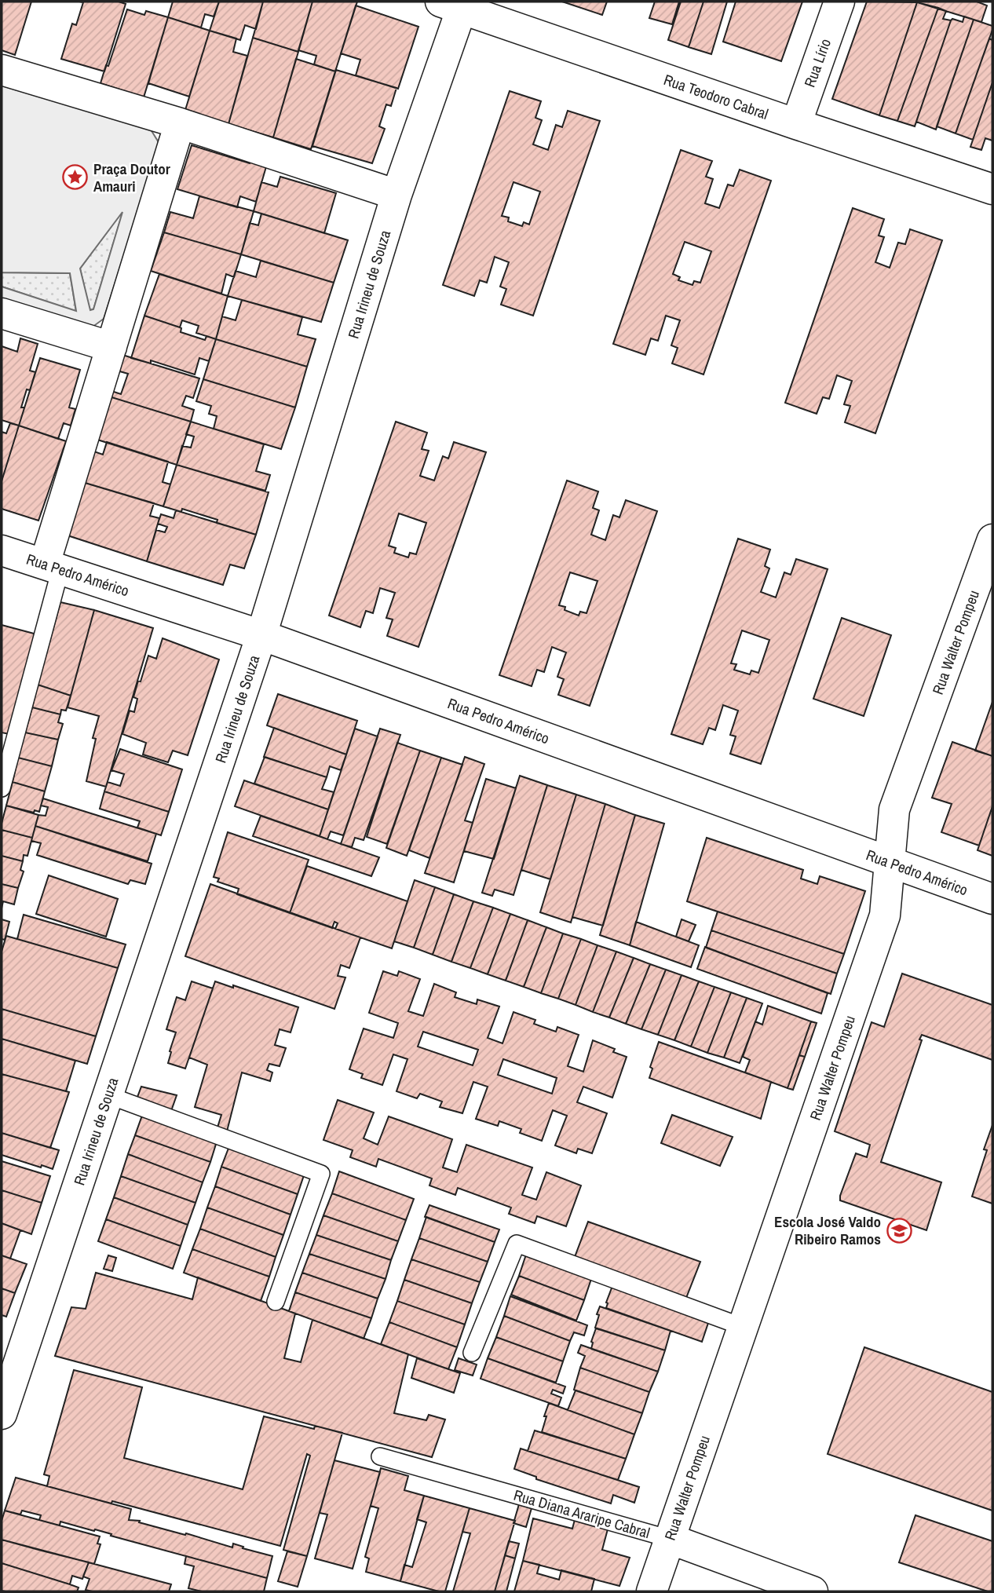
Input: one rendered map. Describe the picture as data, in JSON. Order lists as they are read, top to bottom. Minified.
{"streets":{"street":["Rua Lírio","Rua Teodoro Cabral","Rua Irineu de Souza","Rua Pedro Américo","Rua Walter Pompeu","Rua Diana Araripe Cabral"]},"crossings":[["Rua Lírio","Rua Teodoro Cabral"],["Rua Teodoro Cabral","Rua Irineu de Souza"],["Rua Irineu de Souza","Rua Pedro Américo"],["Rua Pedro Américo","Rua Walter Pompeu"],["Rua Walter Pompeu","Rua Diana Araripe Cabral"]],"places":{"place":["Praça Doutor Amauri"],"school or university":["Escola José Valdo Ribeiro Ramos"]}}
